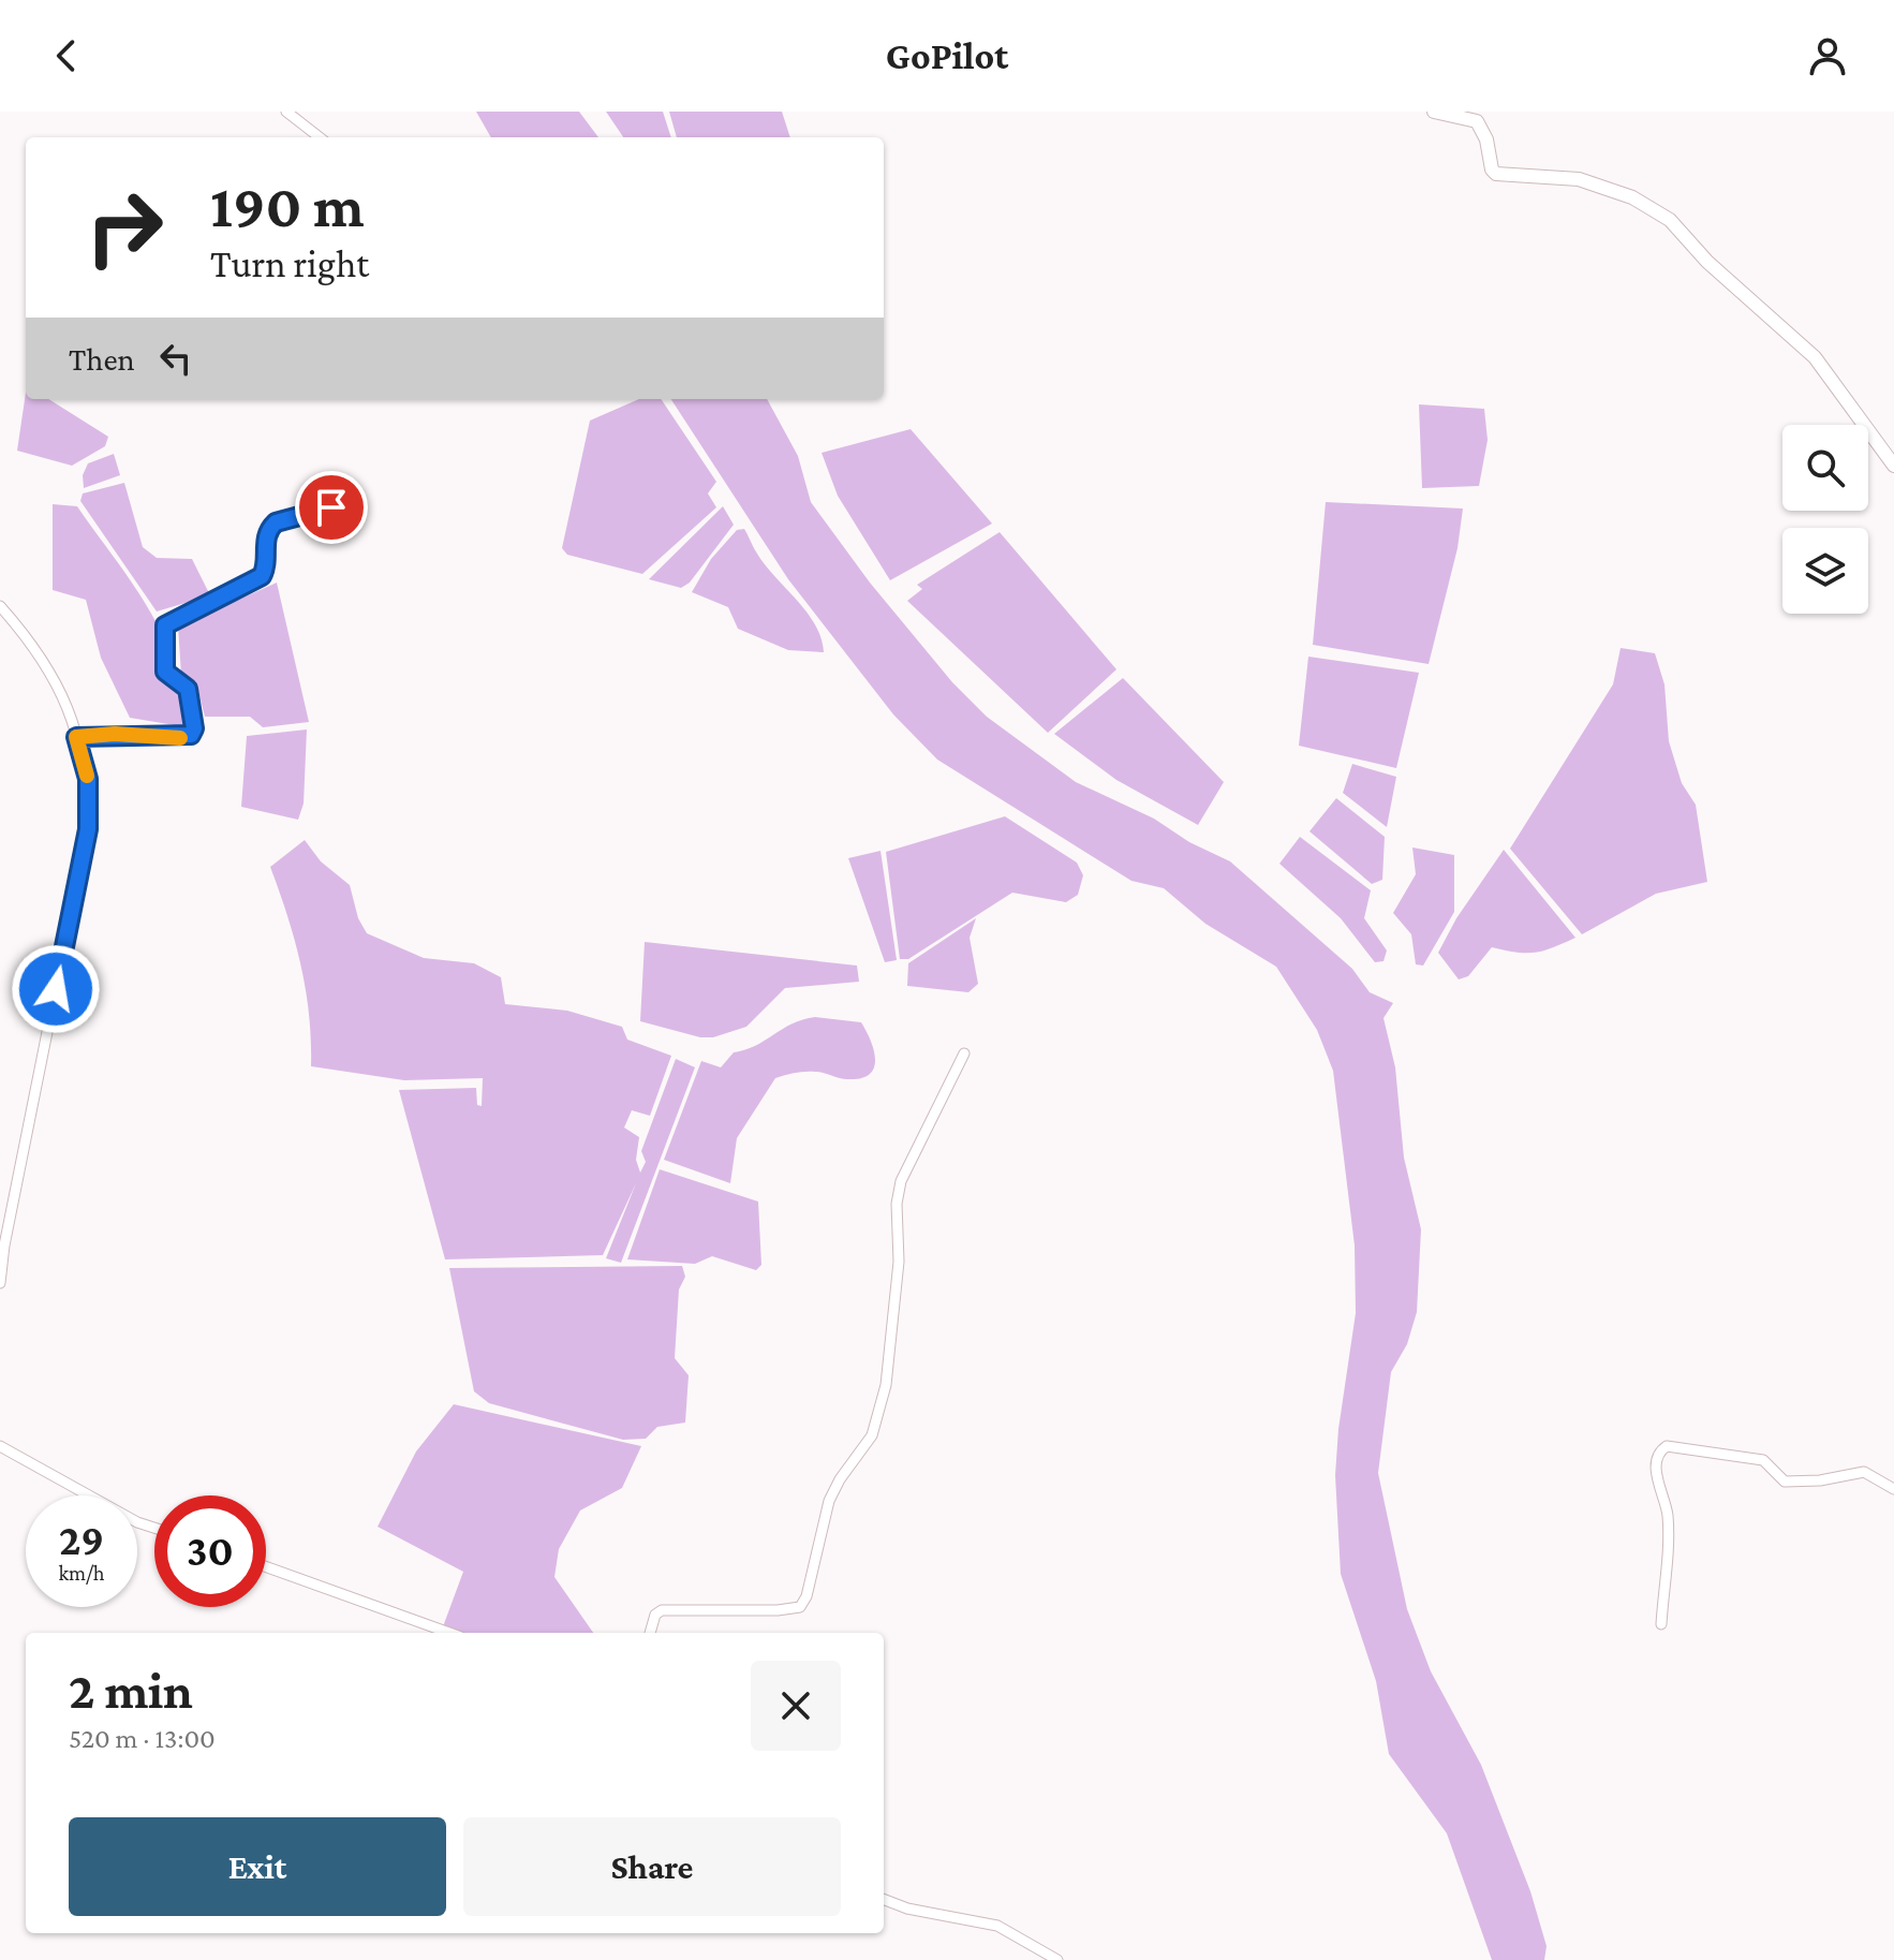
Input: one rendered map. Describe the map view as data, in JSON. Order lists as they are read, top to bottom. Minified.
{"page":{"header":"GoPilot","turn":["190 m","Turn right"],"then":"Then","speed":"29 km/h","limit":"30","heading":["2 min","520 m · 13:00"],"buttons":["Exit","Share"]}}
